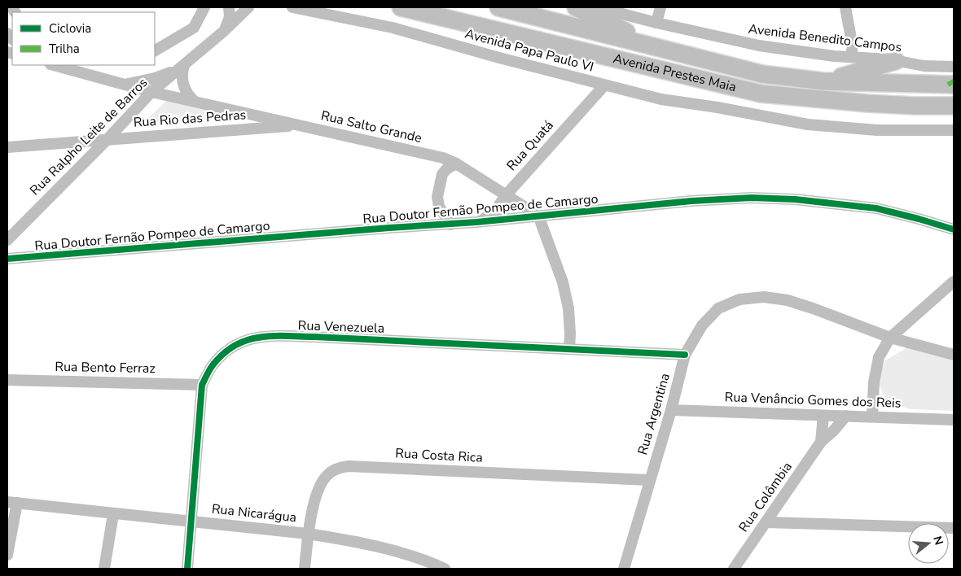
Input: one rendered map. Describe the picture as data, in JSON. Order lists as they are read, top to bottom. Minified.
{"streets":{"highway":["Avenida Prestes Maia"],"street":["Avenida Benedito Campos","Avenida Papa Paulo VI","Rua Rio das Pedras","Rua Salto Grande","Rua Ralpho Leite de Barros","Rua Quatá","Rua Doutor Fernão Pompeo de Camargo","Rua Venezuela","Rua Bento Ferraz","Rua Venâncio Gomes dos Reis","Rua Argentina","Rua Costa Rica","Rua Colômbia","Rua Nicarágua"]},"crossings":[["Avenida Papa Paulo VI","Rua Quatá"],["Rua Rio das Pedras","Rua Salto Grande"],["Rua Rio das Pedras","Rua Ralpho Leite de Barros"],["Rua Salto Grande","Rua Ralpho Leite de Barros"],["Rua Salto Grande","Rua Quatá"],["Rua Salto Grande","Rua Doutor Fernão Pompeo de Camargo"],["Rua Quatá","Rua Doutor Fernão Pompeo de Camargo"],["Rua Venezuela","Rua Bento Ferraz"],["Rua Venezuela","Rua Argentina"],["Rua Venezuela","Rua Nicarágua"],["Rua Venâncio Gomes dos Reis","Rua Argentina"],["Rua Venâncio Gomes dos Reis","Rua Colômbia"],["Rua Argentina","Rua Costa Rica"],["Rua Costa Rica","Rua Nicarágua"]],"legend":["Ciclovia","Trilha"],"north":"right"}
